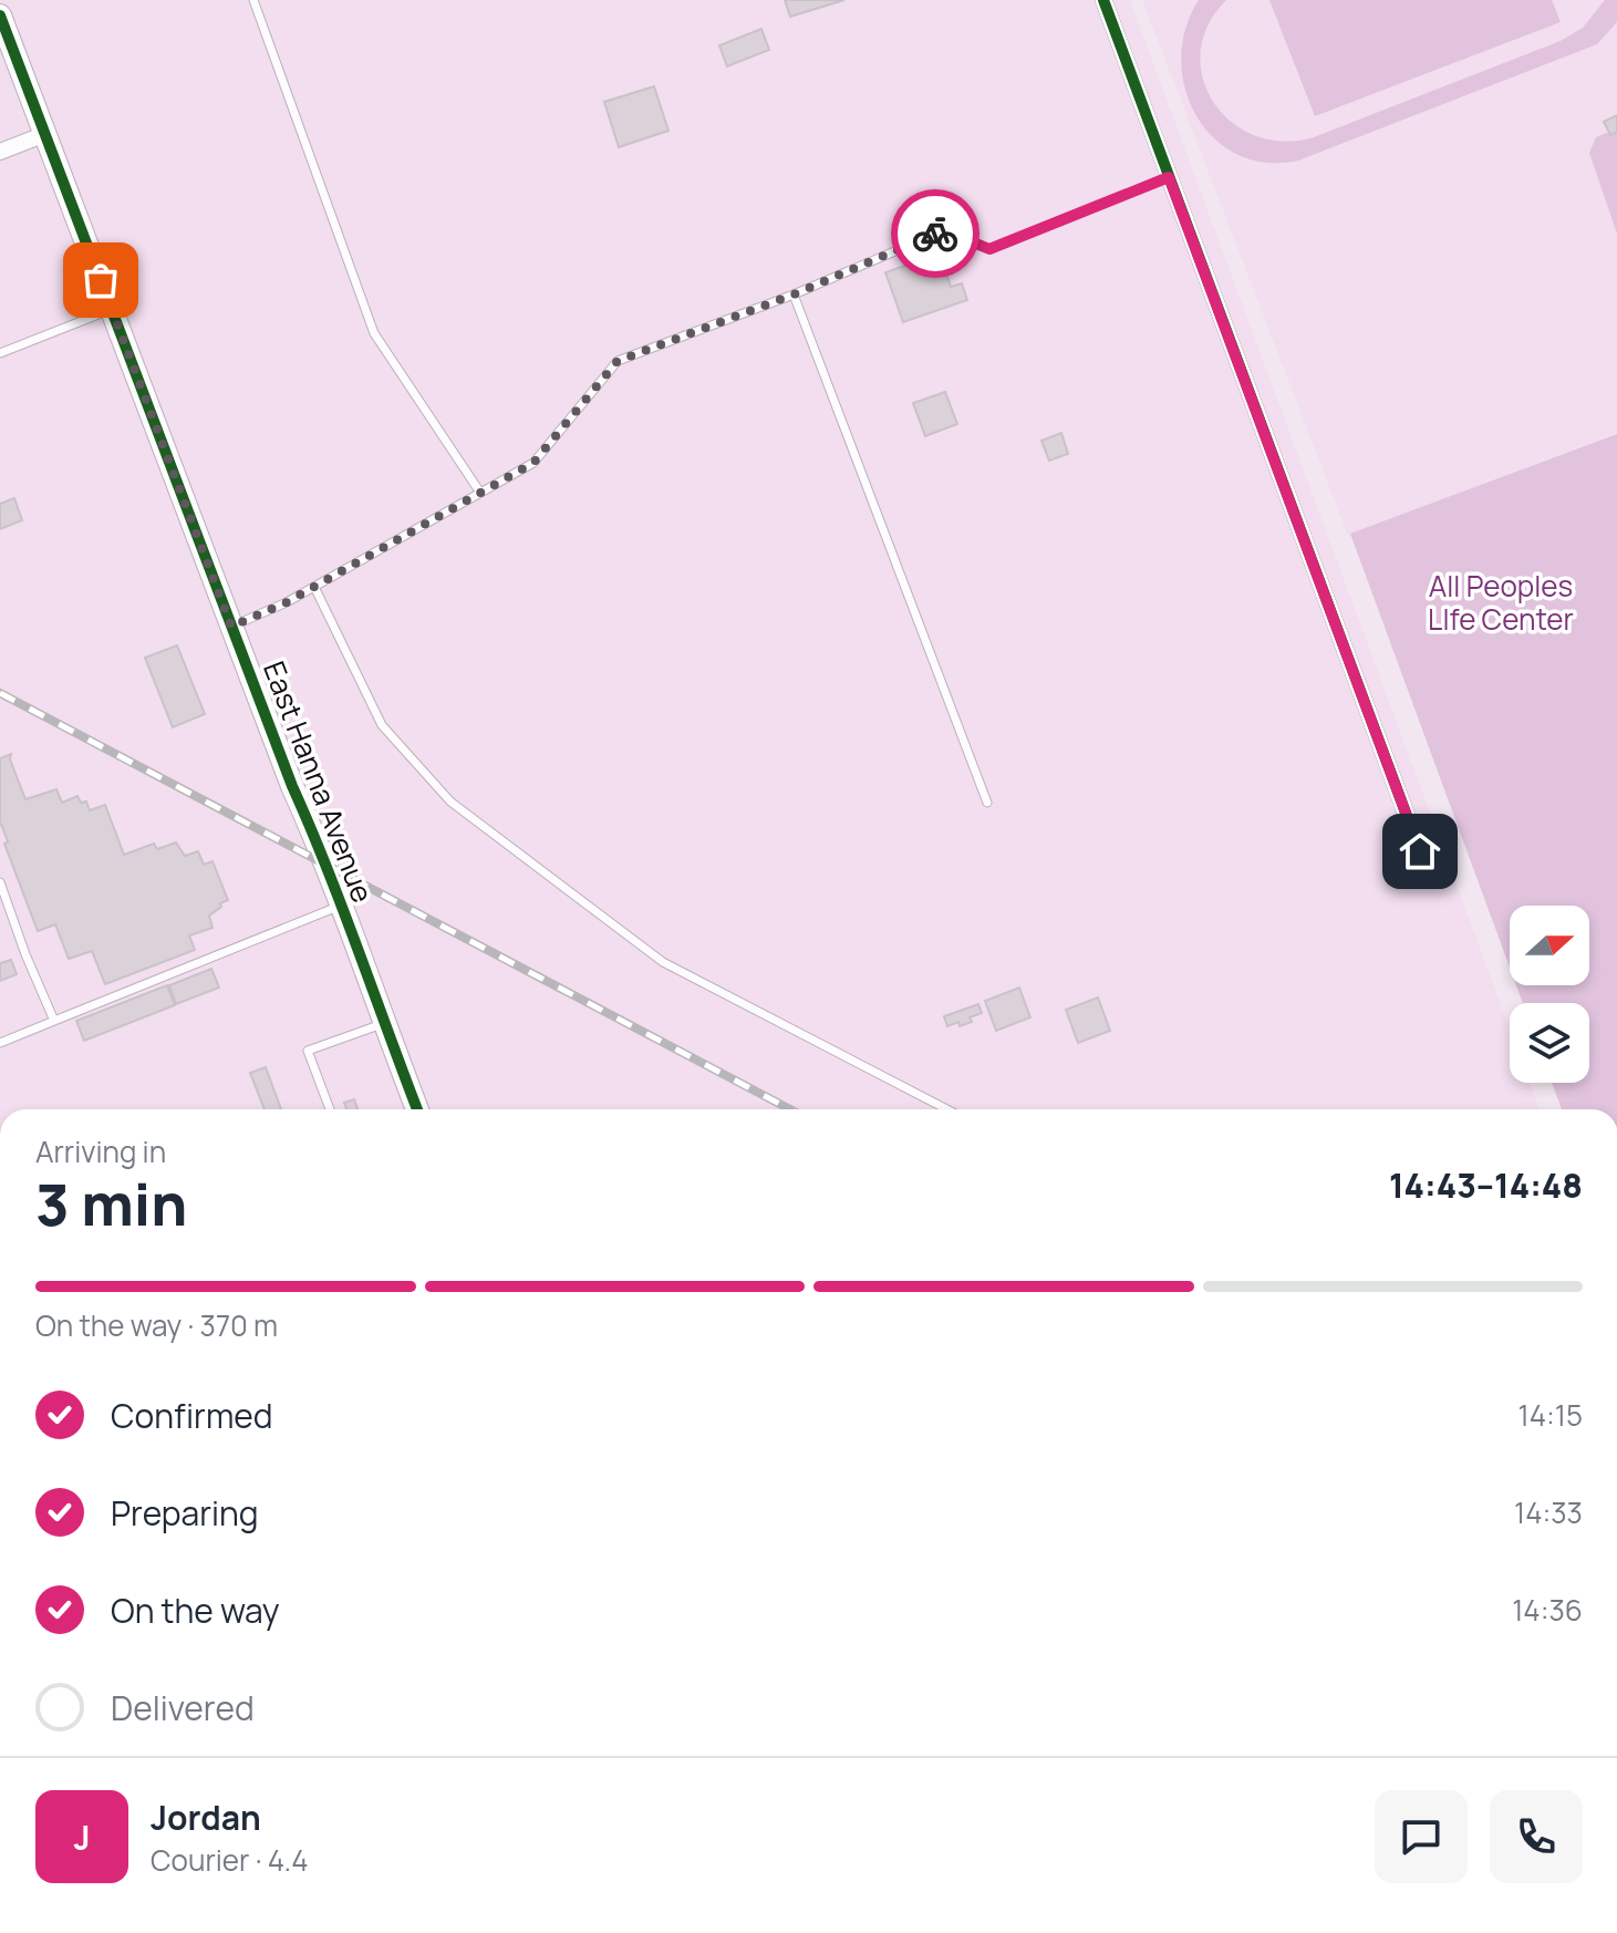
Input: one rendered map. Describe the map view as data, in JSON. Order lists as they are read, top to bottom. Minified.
{"streets":{"street":["East Hanna Avenue"]},"parks":["All Peoples LIfe Center"],"north":"right","page":{"heading":["3 min","Arriving in","14:43–14:48"],"panel":["Jordan","Courier · 4.4"],"bar":"On the way · 370 m","list":[["Confirmed","14:15"],["Preparing","14:33"],["On the way","14:36"],"Delivered"],"round":"J"}}
